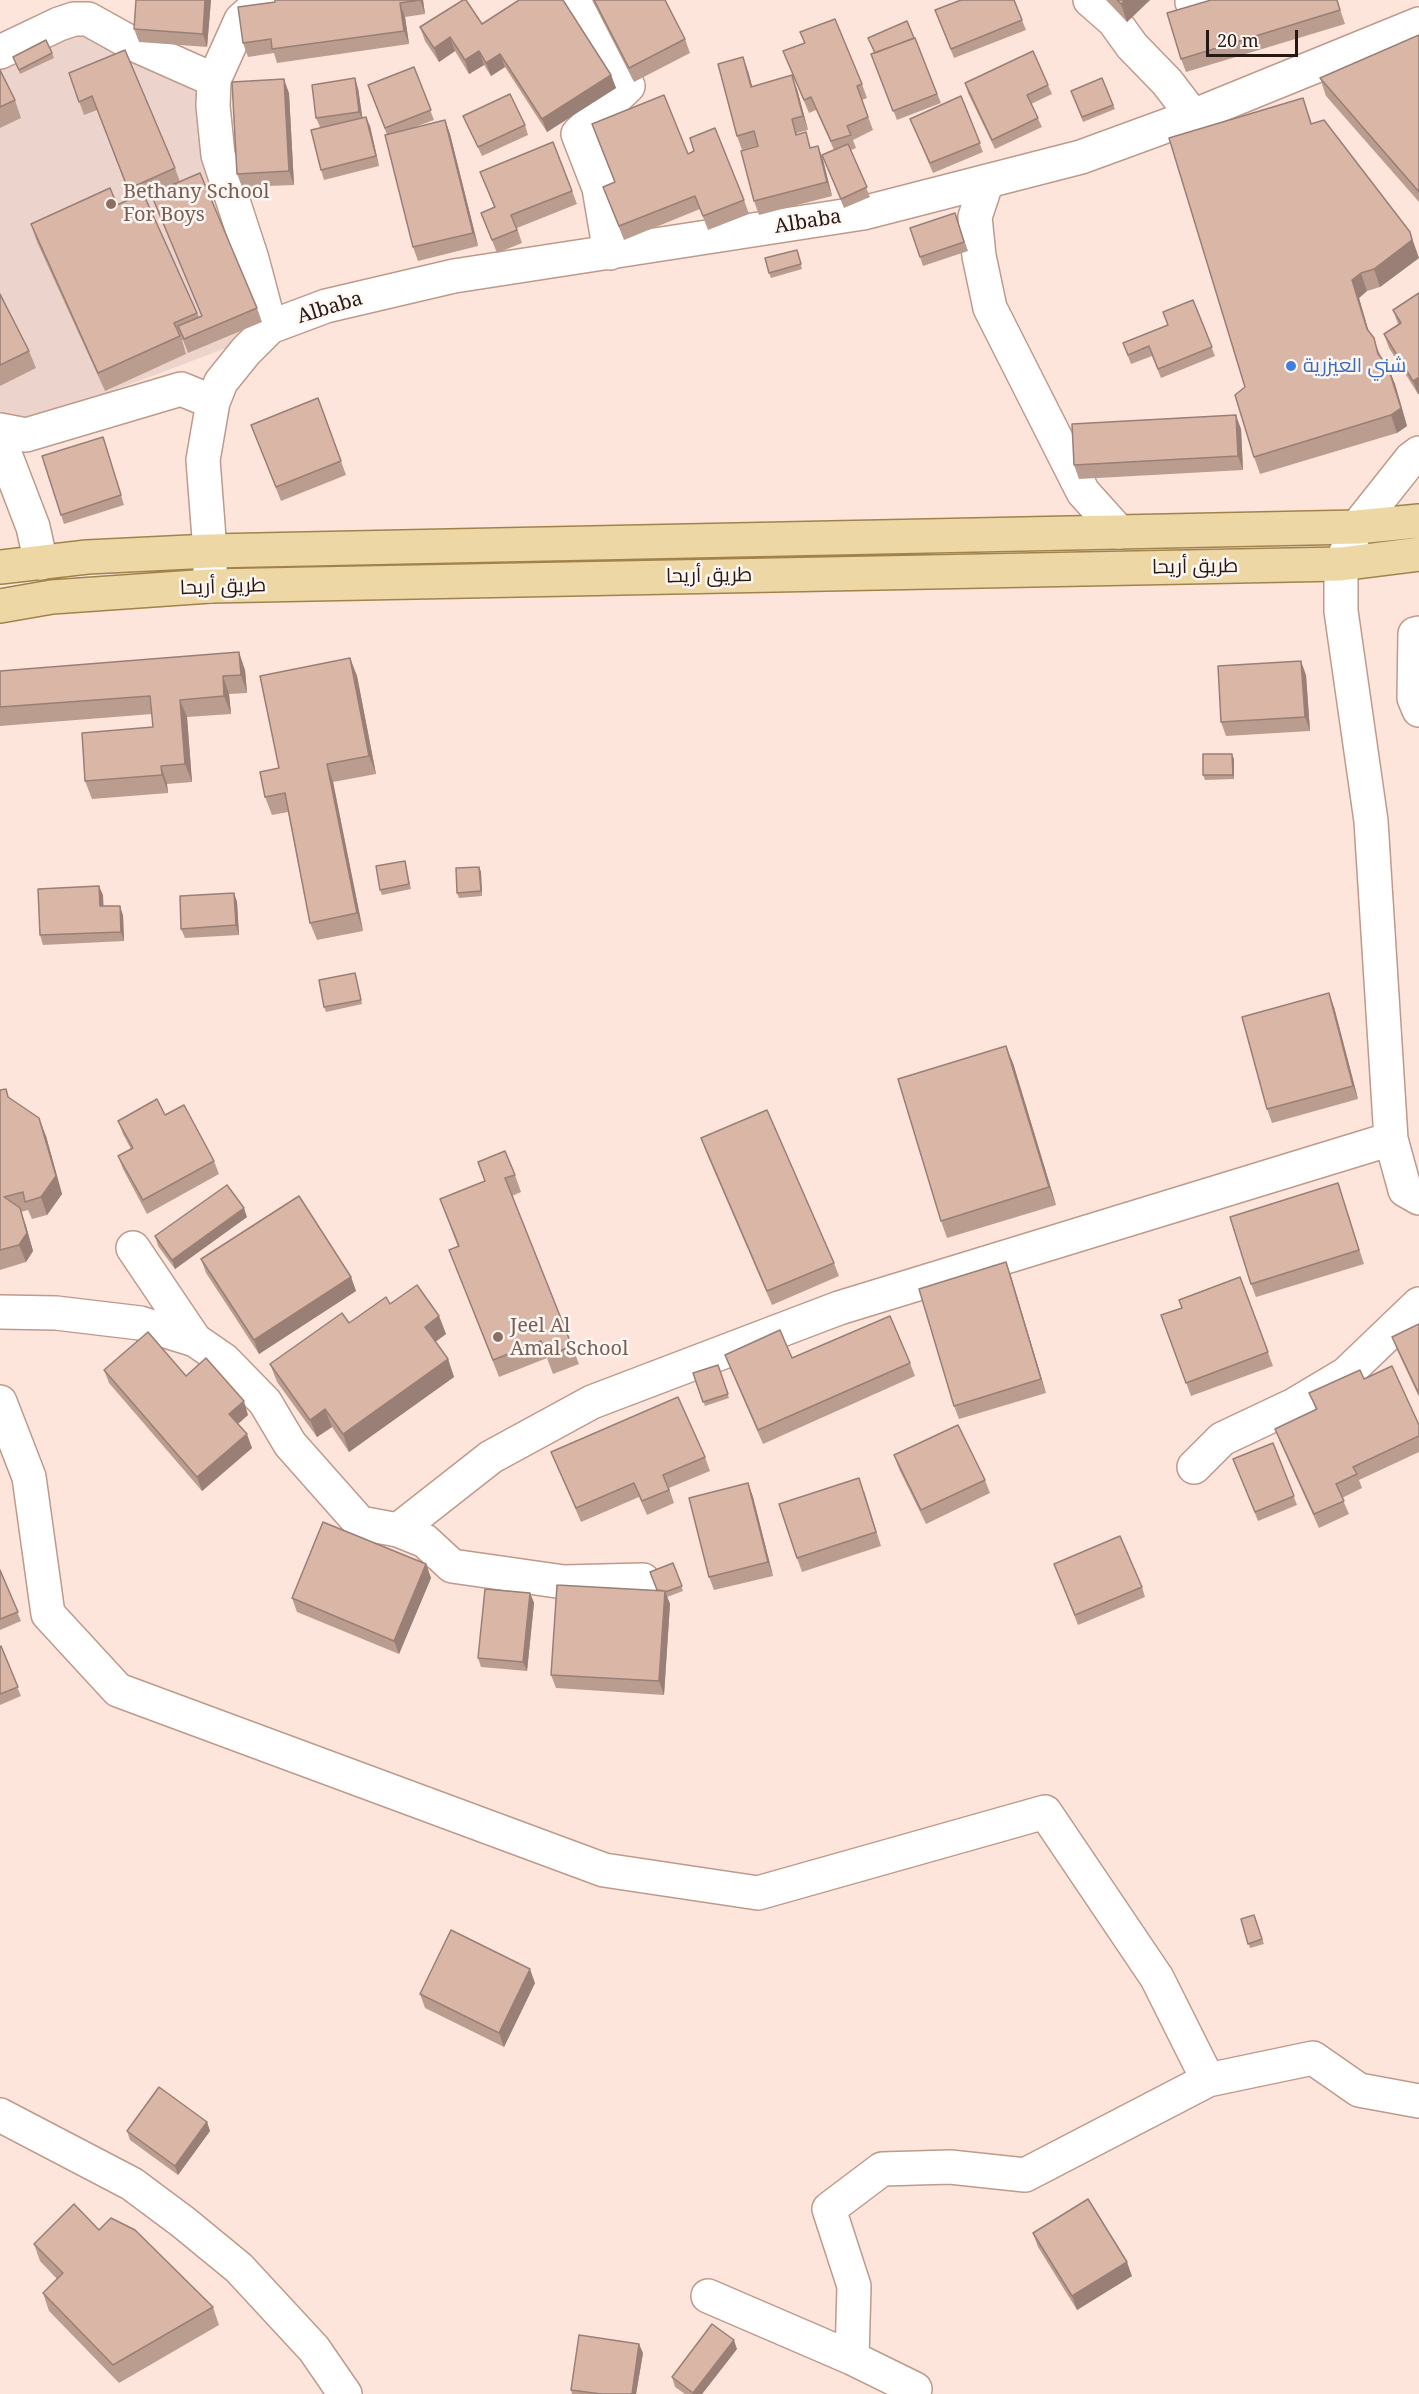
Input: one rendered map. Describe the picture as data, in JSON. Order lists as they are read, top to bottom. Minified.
{"streets":{"main road":["طريق أريحا"],"street":["Albaba"]},"crossings":[["Albaba","طريق أريحا"]],"places":["Bethany School For Boys","شني العيزرية","Jeel Al Amal School"],"scale_bar":"20 m"}
